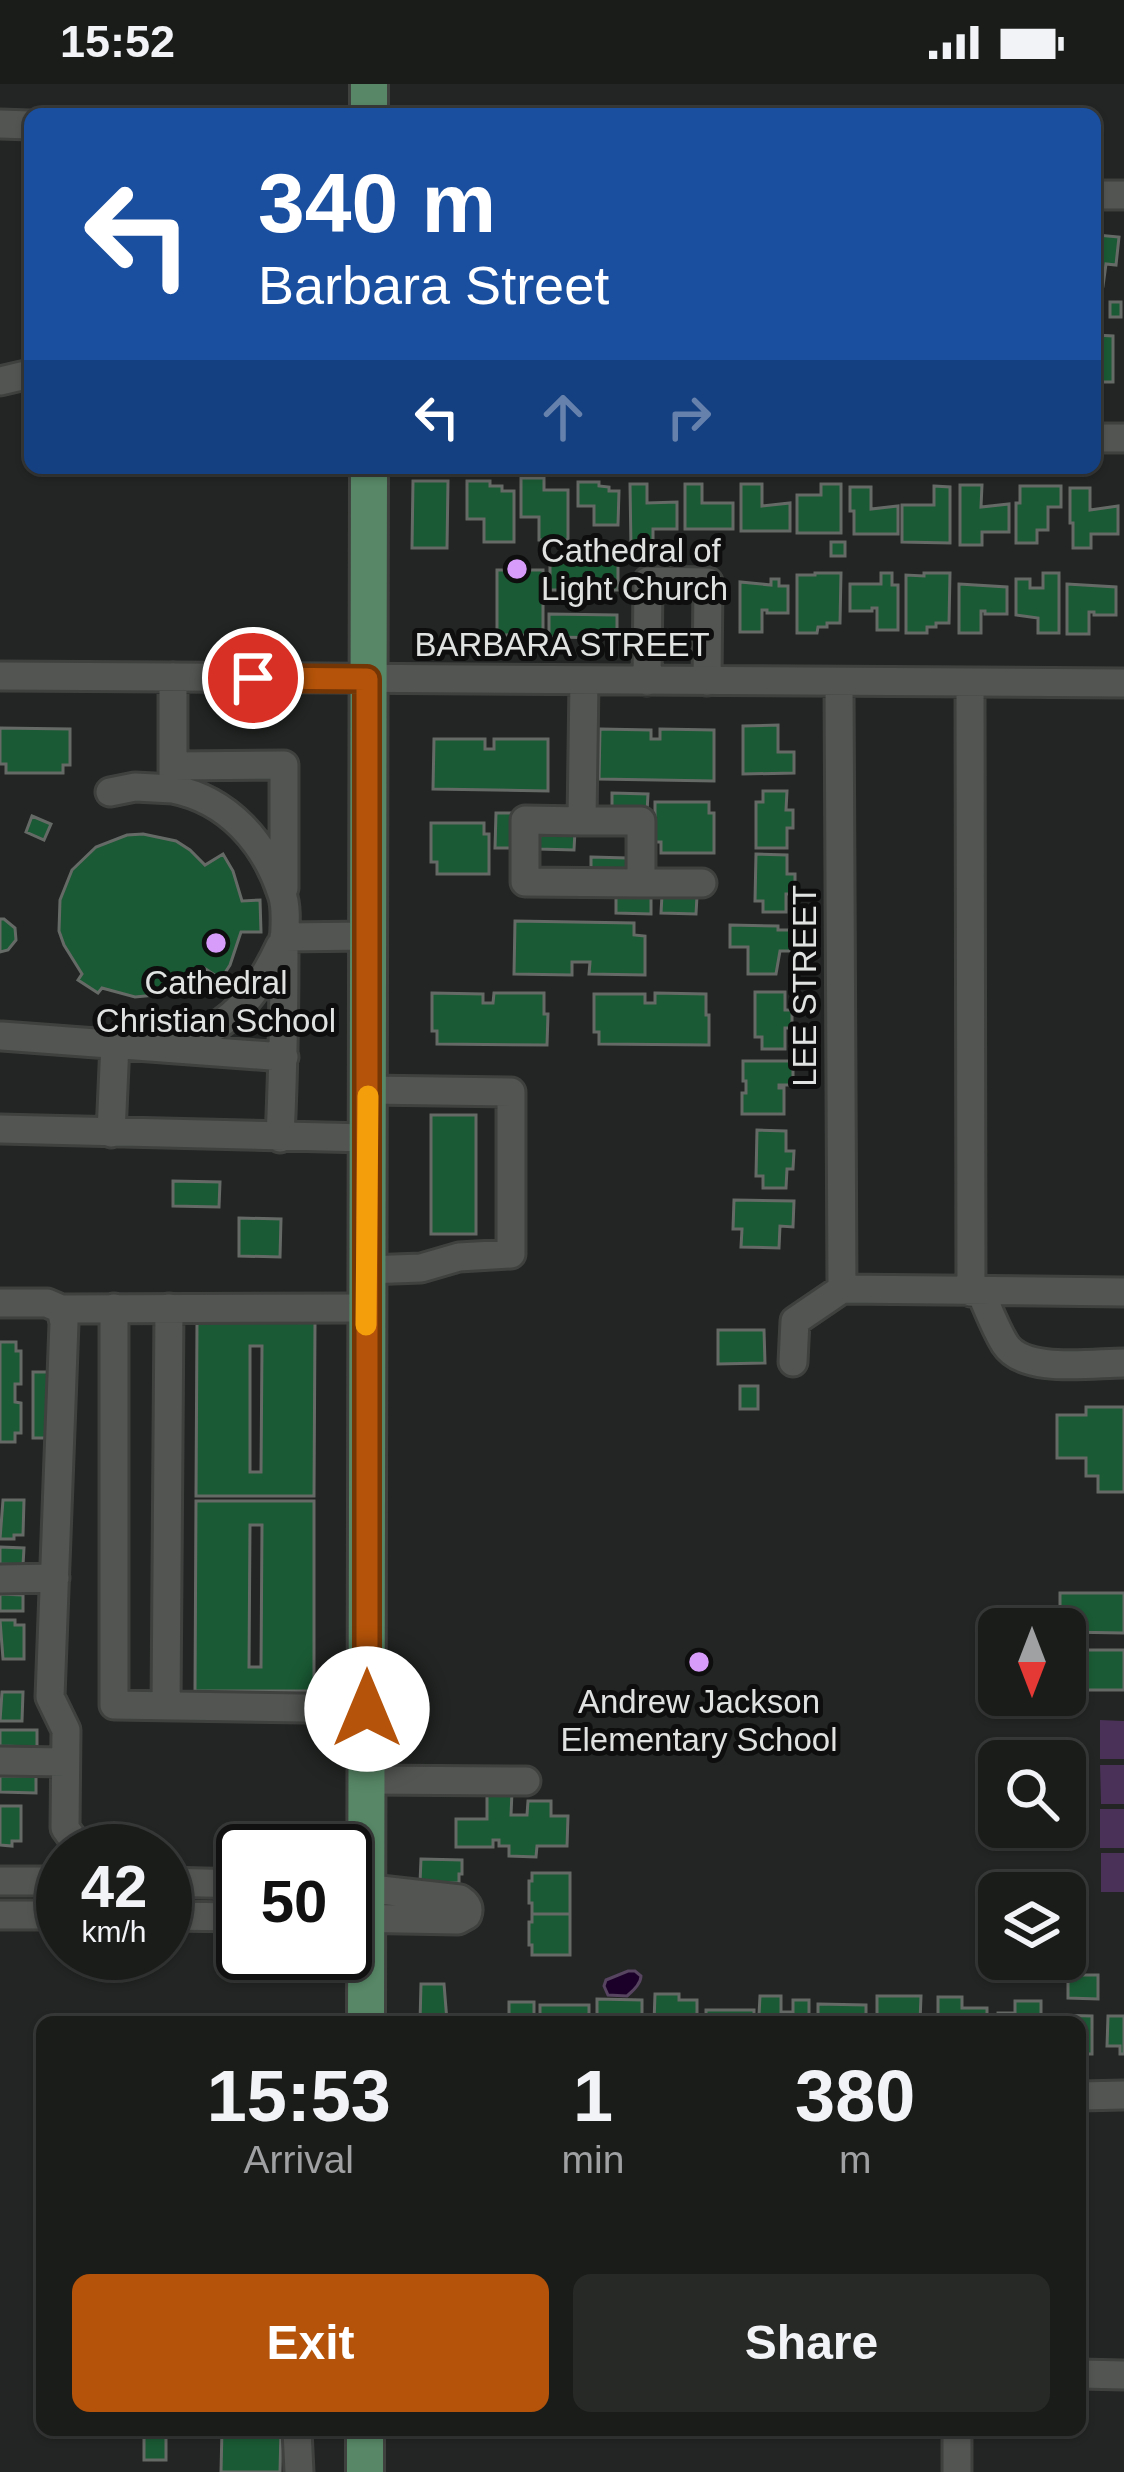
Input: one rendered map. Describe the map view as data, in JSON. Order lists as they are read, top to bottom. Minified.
{"streets":{"street":["BARBARA STREET","LEE STREET"]},"crossings":[["BARBARA STREET","LEE STREET"]],"places":["Cathedral of Light Church","Cathedral Christian School","Andrew Jackson Elementary School"],"north":"bottom","page":{"status":"15:52","turn":["340 m","Barbara Street"],"speed":"42 km/h","limit":"50","eta":["15:53","Arrival","1","min","380","m"],"buttons":["Exit","Share"]}}
